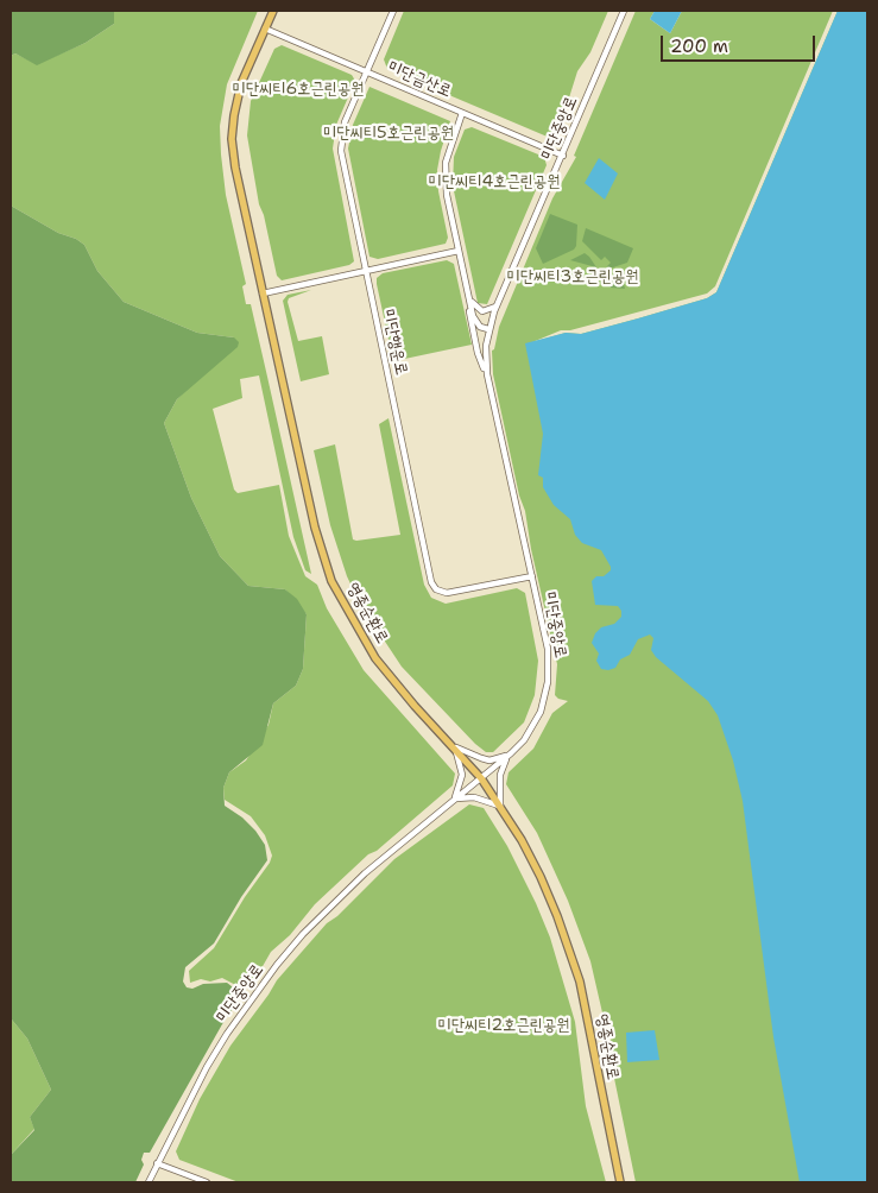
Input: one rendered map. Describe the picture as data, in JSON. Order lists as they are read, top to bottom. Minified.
{"streets":{"main road":["영종순환로"],"street":["미단금산로","미단중앙로","미단행운로"]},"crossings":[["미단금산로","미단중앙로"],["미단금산로","미단행운로"],["미단금산로","영종순환로"],["미단중앙로","미단행운로"],["미단중앙로","영종순환로"]],"parks":["미단씨티6호근린공원","미단씨티5호근린공원","미단씨티4호근린공원","미단씨티3호근린공원","미단씨티2호근린공원"],"scale_bar":"200 m"}
